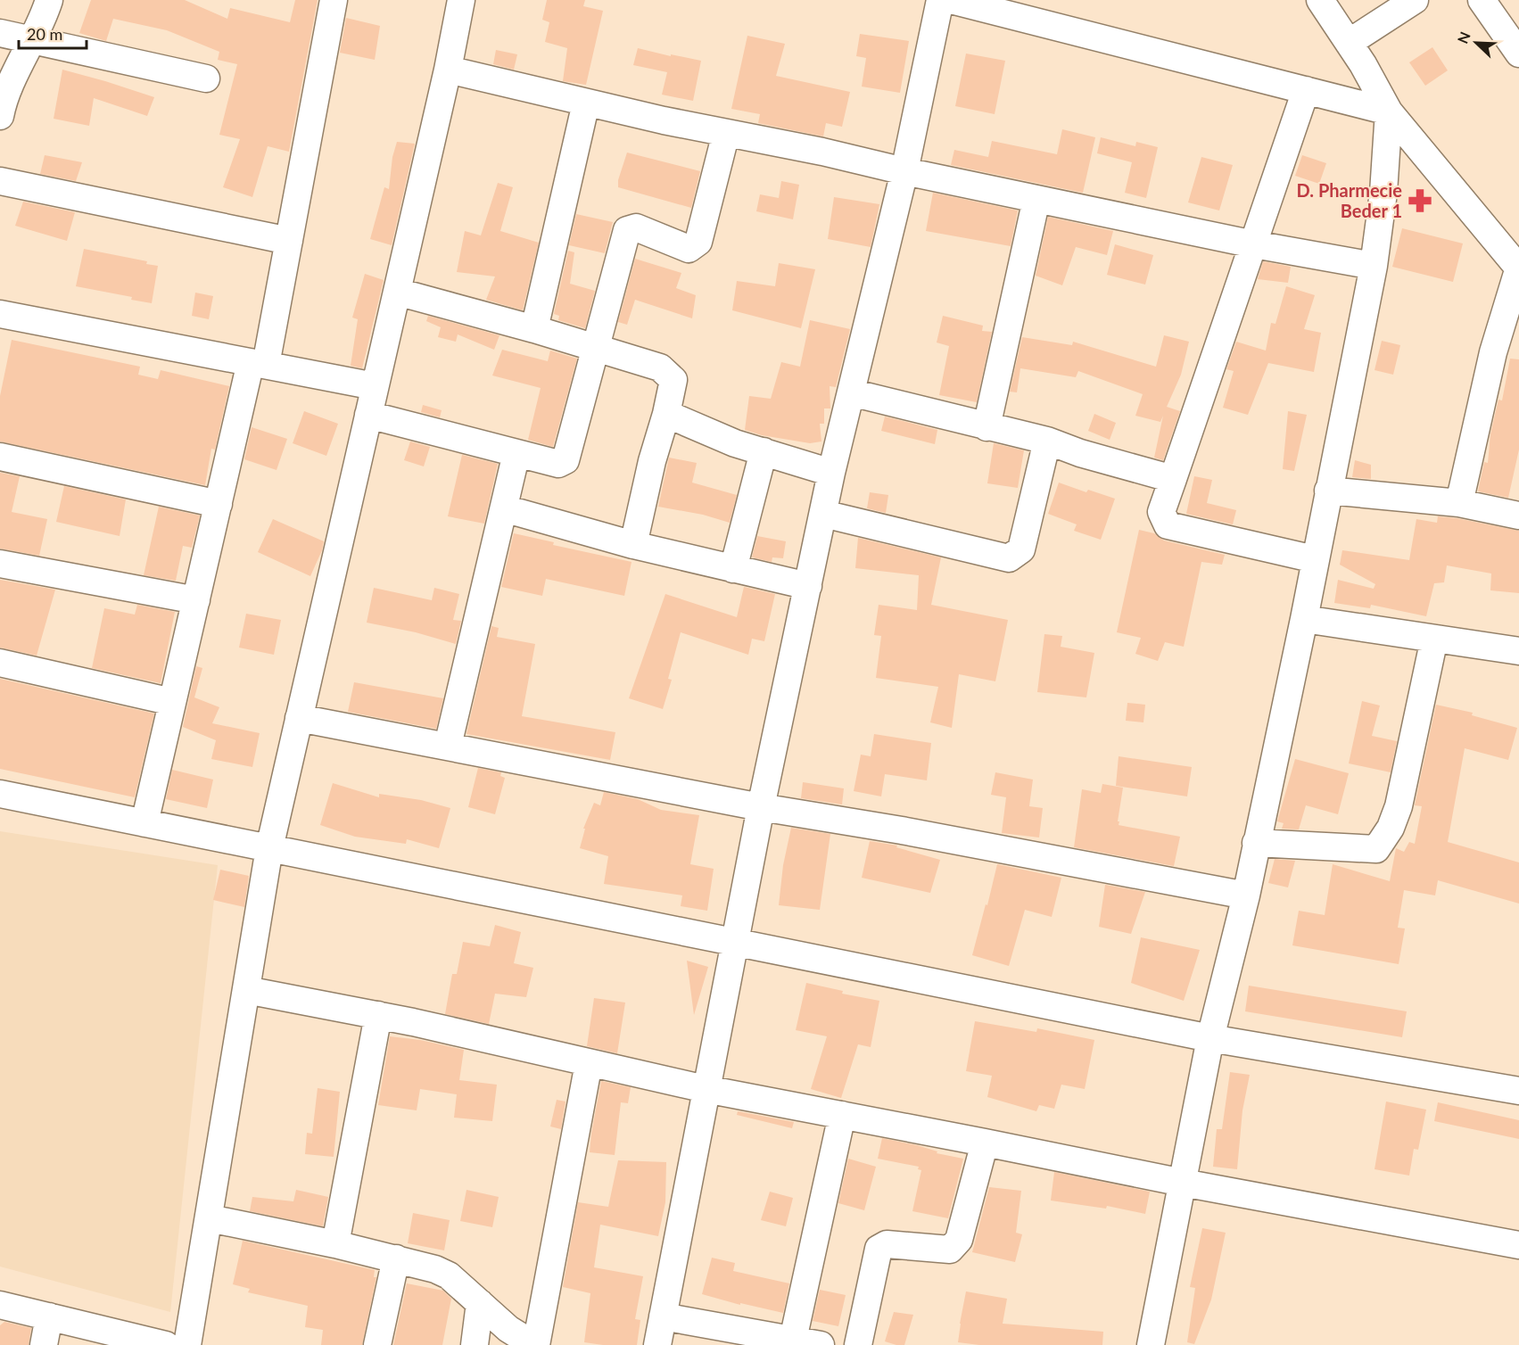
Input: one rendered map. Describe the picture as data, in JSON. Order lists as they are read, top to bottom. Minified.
{"places":{"pharmacy":["D. Pharmecie Beder 1"]},"scale_bar":"20 m","north":"top left"}
